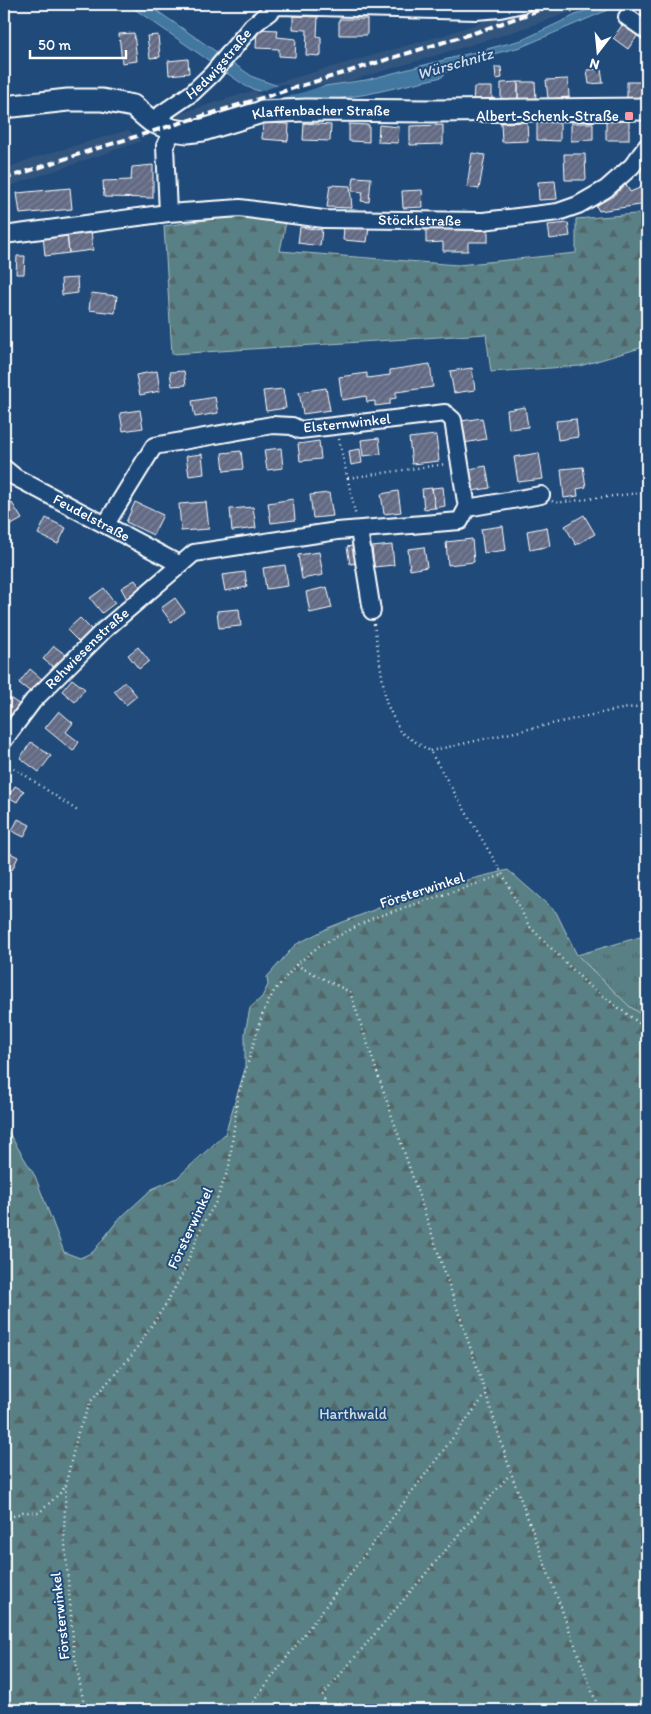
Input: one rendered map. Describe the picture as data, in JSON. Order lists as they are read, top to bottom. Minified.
{"streets":{"main road":["Klaffenbacher Straße"],"street":["Hedwigstraße","Stöcklstraße","Elsternwinkel","Feudelstraße","Rehwiesenstraße"],"path":["Försterwinkel"]},"crossings":[["Hedwigstraße","Klaffenbacher Straße"],["Elsternwinkel","Feudelstraße"],["Feudelstraße","Rehwiesenstraße"]],"water":["Würschnitz"],"parks":["Harthwald"],"places":{"transit":["Albert-Schenk-Straße"]},"scale_bar":"50 m","north":"bottom"}
